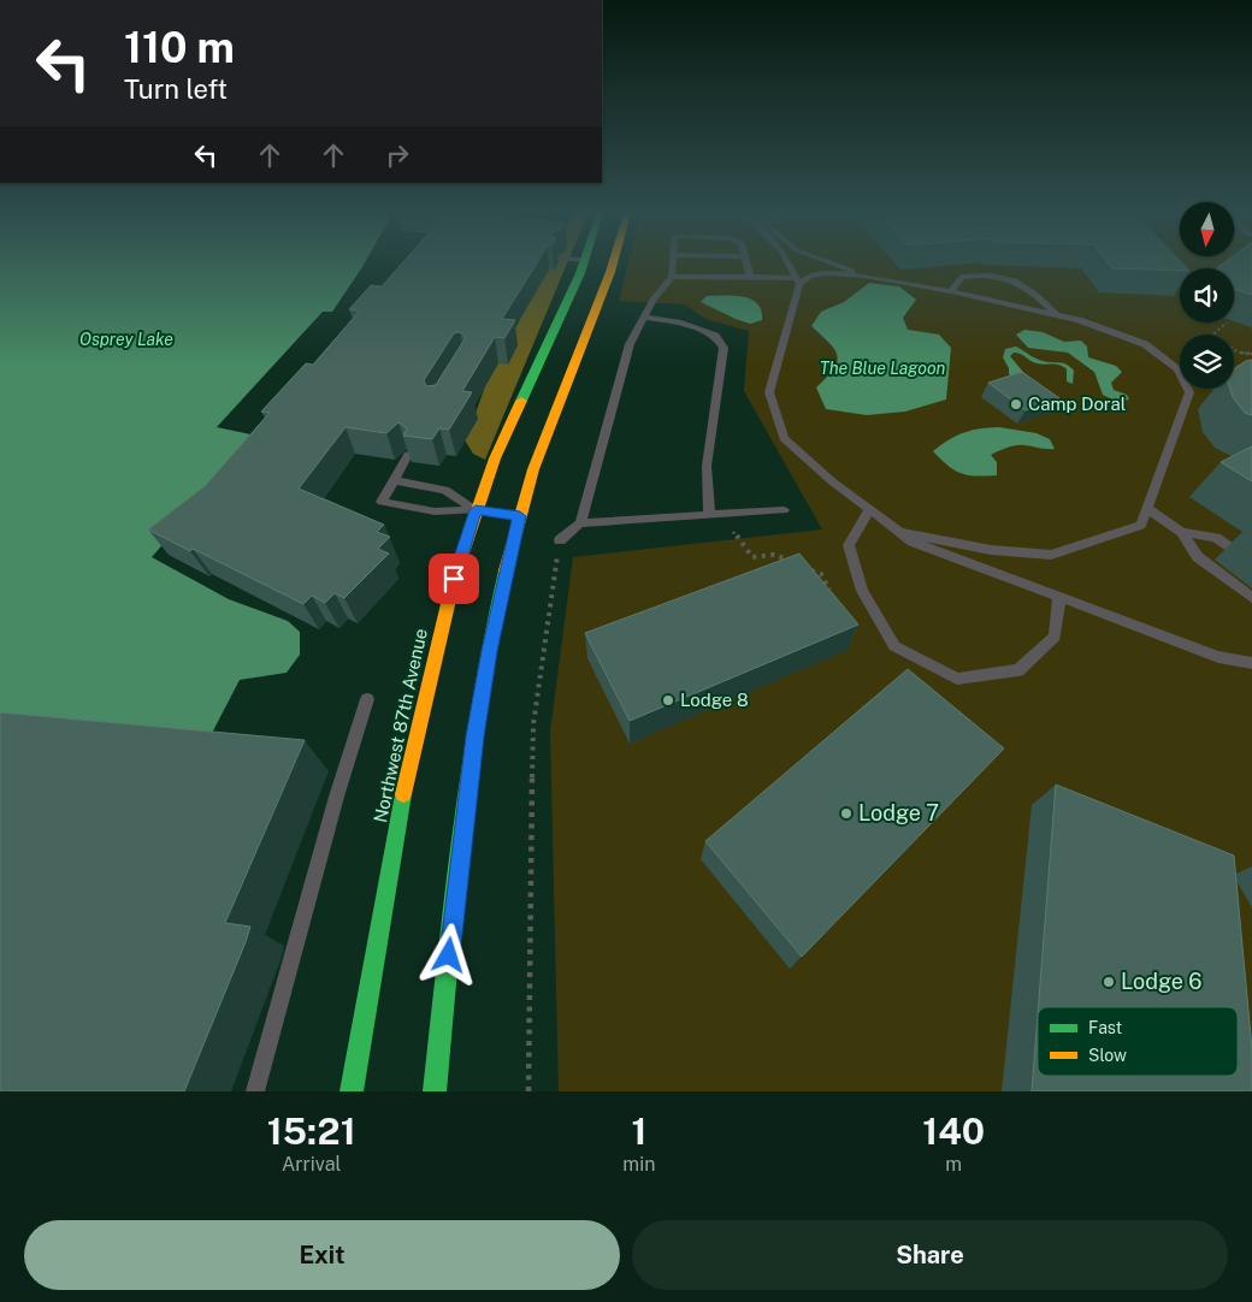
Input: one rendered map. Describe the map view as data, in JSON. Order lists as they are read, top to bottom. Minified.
{"streets":{"main road":["Northwest 87th Avenue"]},"water":["Osprey Lake","The Blue Lagoon"],"places":["Camp Doral","Lodge 8","Lodge 7","Lodge 6"],"legend":["Fast","Slow"],"north":"bottom","page":{"turn":["110 m","Turn left"],"eta":["15:21","Arrival","1","min","140","m"],"buttons":["Exit","Share"]}}
